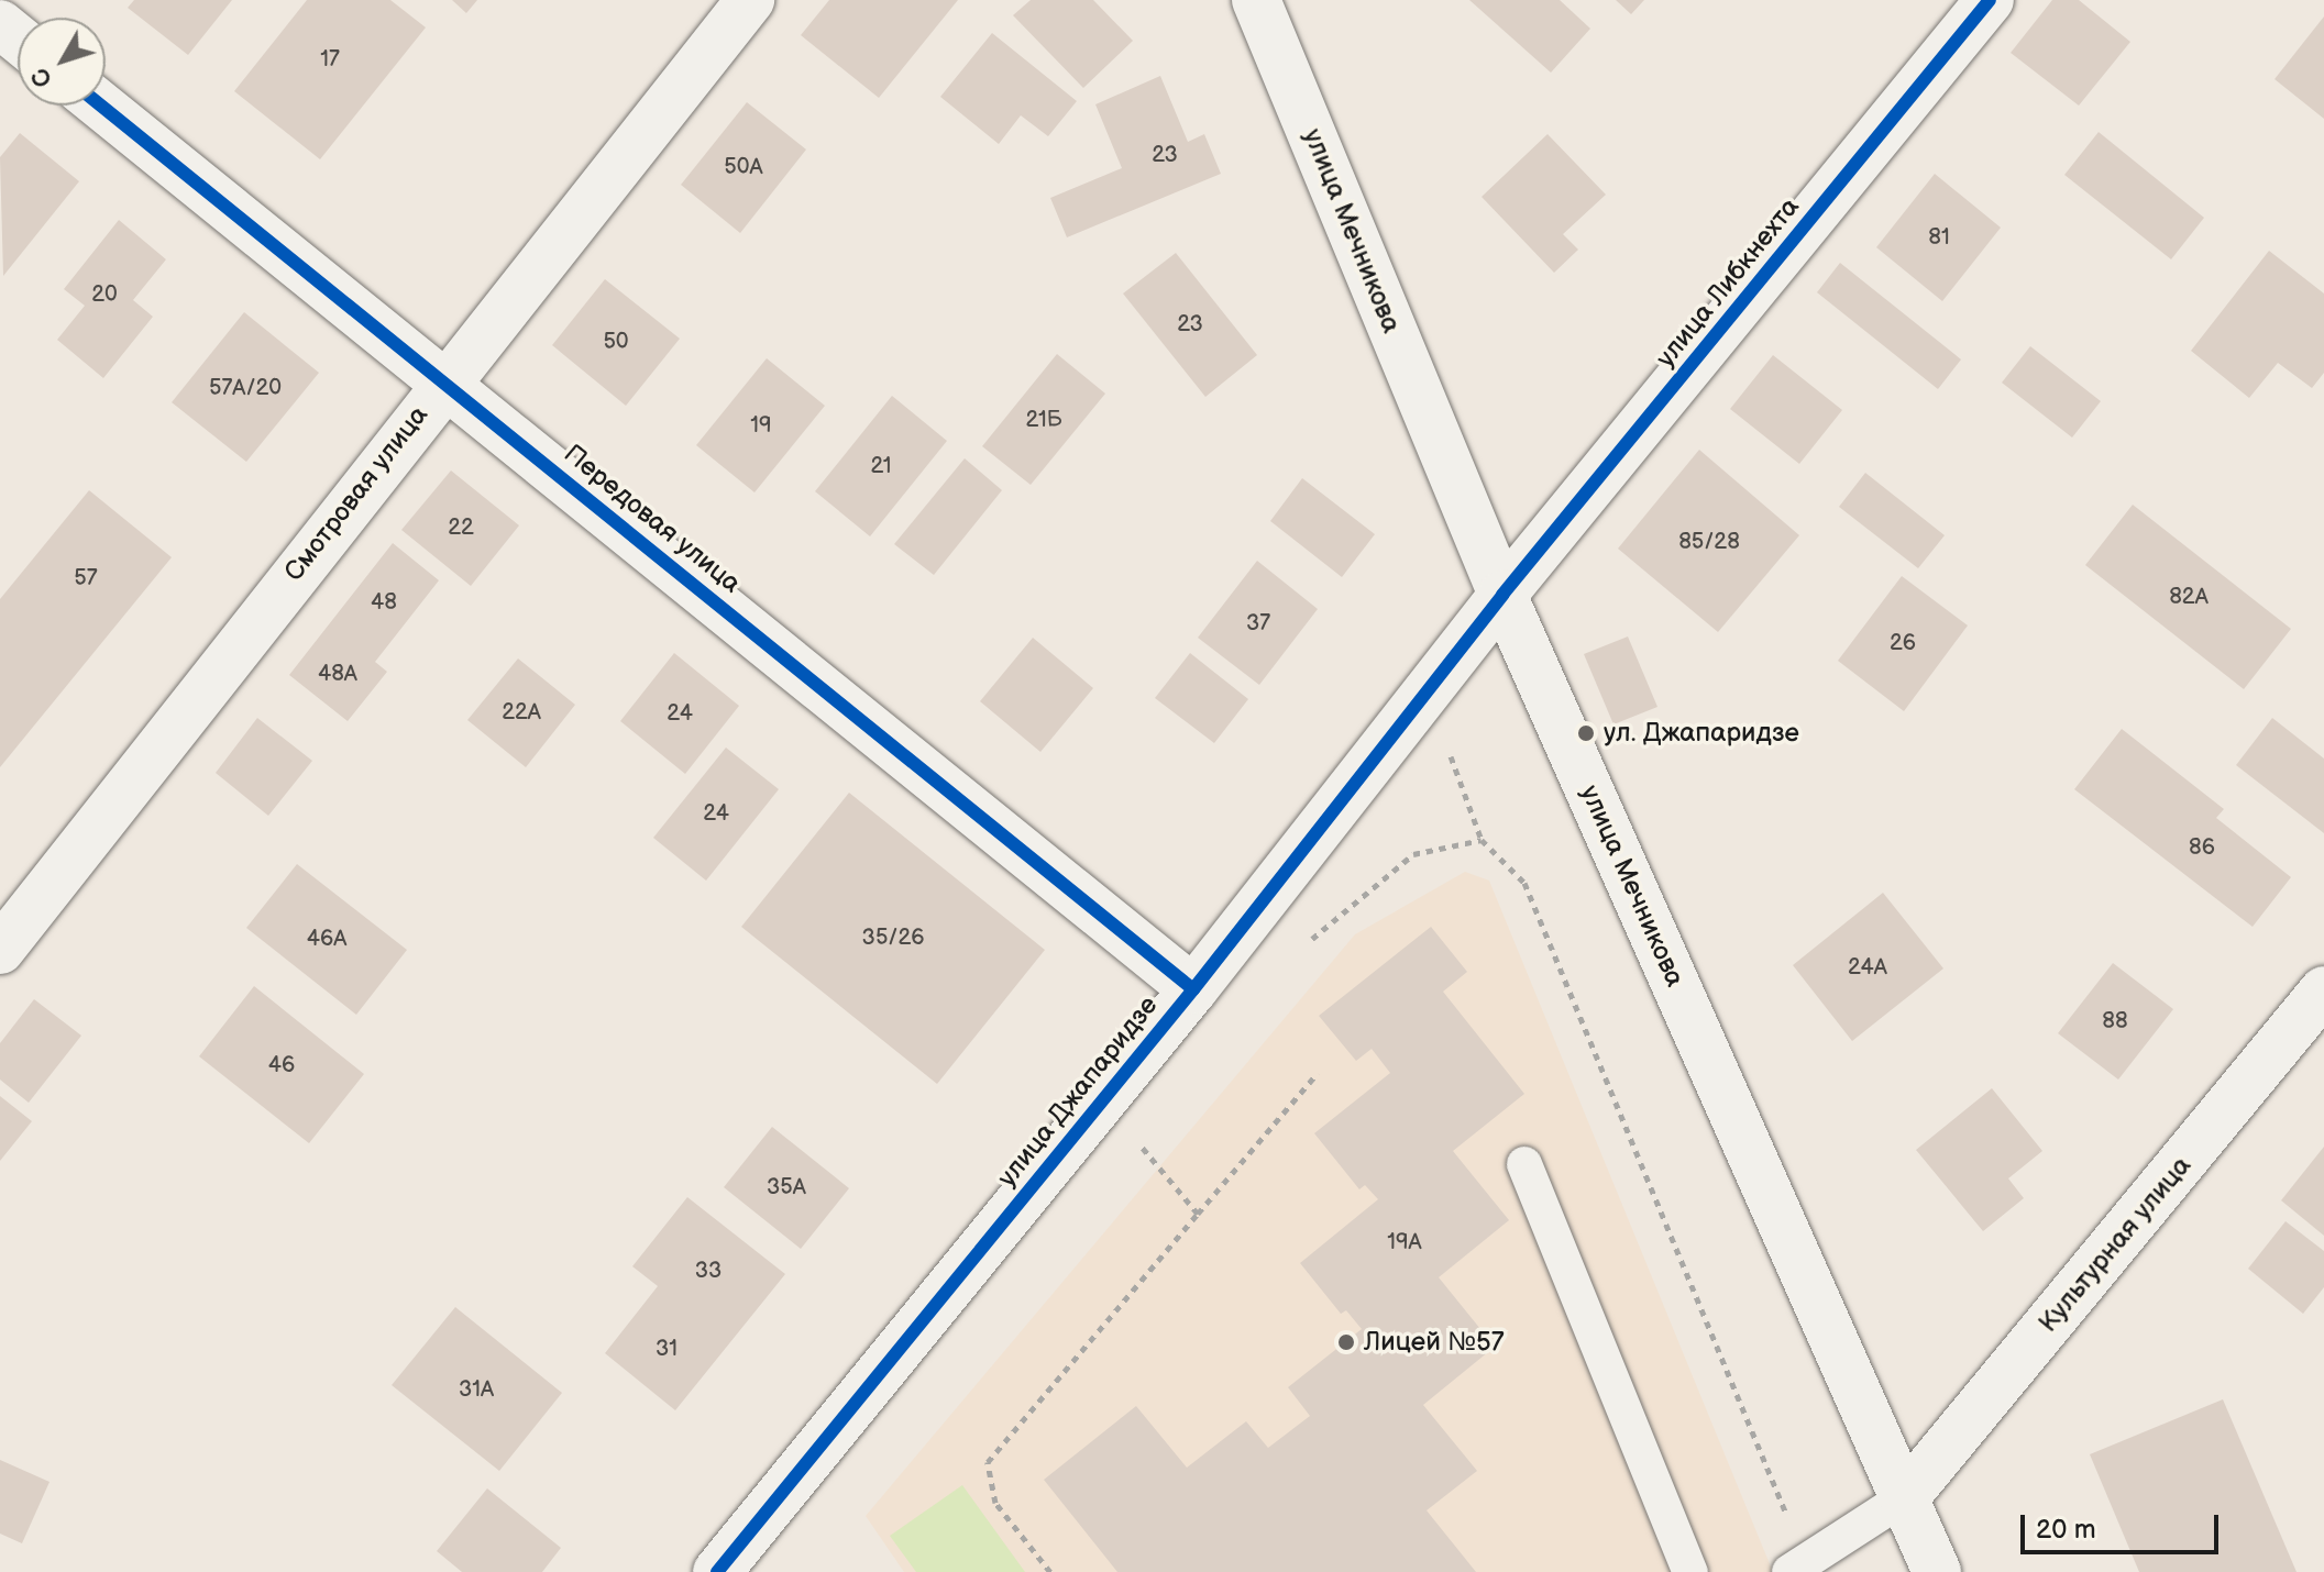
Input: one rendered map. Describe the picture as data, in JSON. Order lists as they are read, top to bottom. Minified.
{"streets":{"street":["улица Мечникова","улица Либкнехта","Смотровая улица","Передовая улица","улица Джапаридзе","Культурная улица"]},"crossings":[["улица Мечникова","улица Либкнехта"],["улица Мечникова","улица Джапаридзе"],["улица Мечникова","Культурная улица"],["улица Либкнехта","улица Джапаридзе"],["Смотровая улица","Передовая улица"],["Передовая улица","улица Джапаридзе"]],"places":["ул. Джапаридзе","Лицей №57"],"house_numbers":["17","23","50А","81","20","23","50","57А/20","21Б","19","21","22","85/28","57","82А","48","37","26","48А","22А","24","24","86","35/26","46А","24А","88","46","35А","19А","33","31","31А"],"scale_bar":"20 m","north":"bottom left"}
